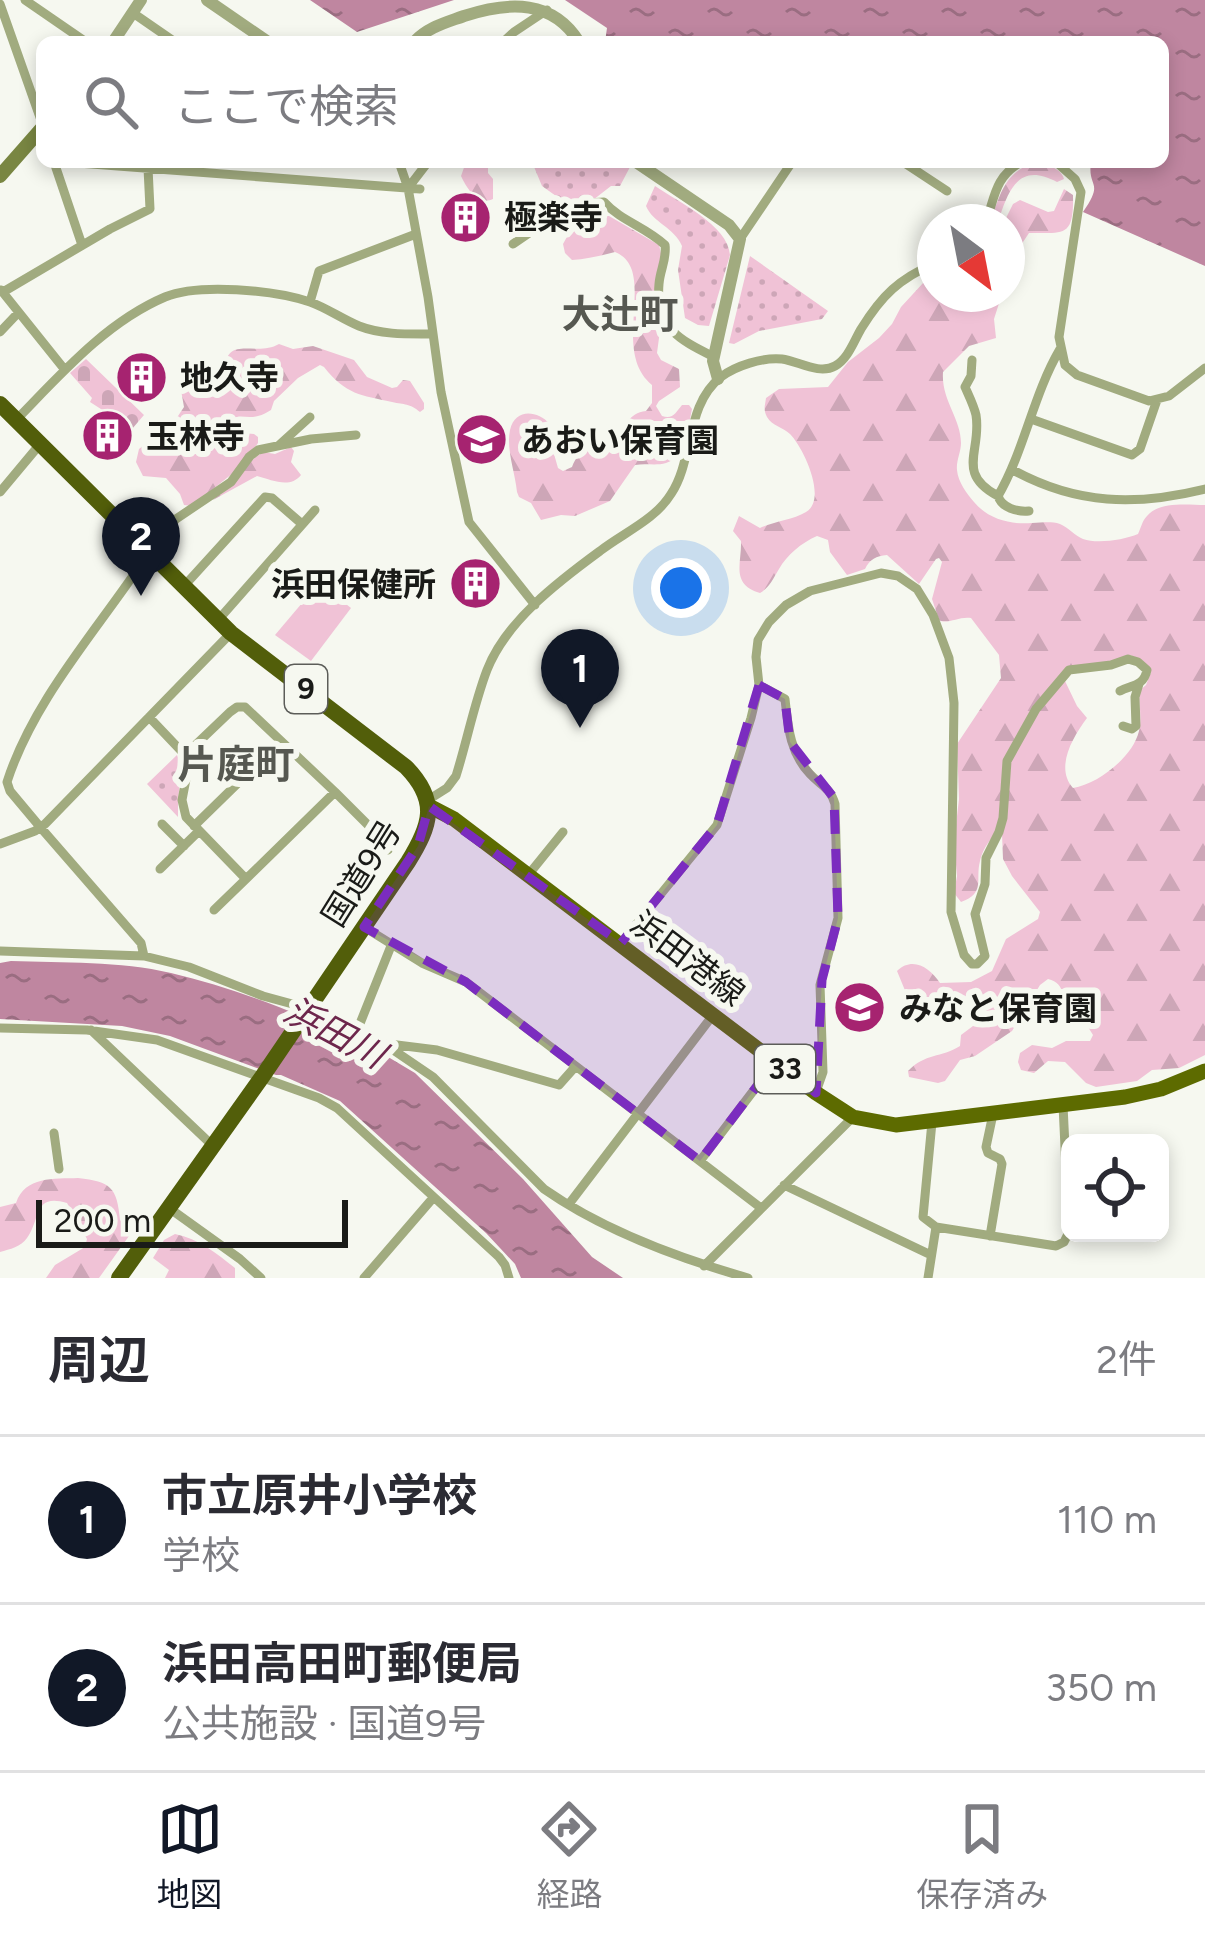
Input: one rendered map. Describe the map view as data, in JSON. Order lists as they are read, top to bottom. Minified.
{"streets":{"highway":["9","国道9号"],"main road":["浜田港線","33"]},"crossings":[["国道9号","浜田港線"]],"districts":["大辻町","片庭町"],"water":["浜田川"],"places":{"building":["極楽寺","地久寺","玉林寺","浜田保健所"],"school or university":["あおい保育園","みなと保育園"]},"scale_bar":"200 m","north":"bottom right","page":{"search":"ここで検索","pins":["2","1"],"scale":"200 m","heading":["周辺","2件"],"list":[{"mark":"1","name":"市立原井小学校","note":"学校","value":"110 m"},{"mark":"2","name":"浜田高田町郵便局","note":"公共施設 · 国道9号","value":"350 m"}],"nav":["地図","経路","保存済み"]}}
